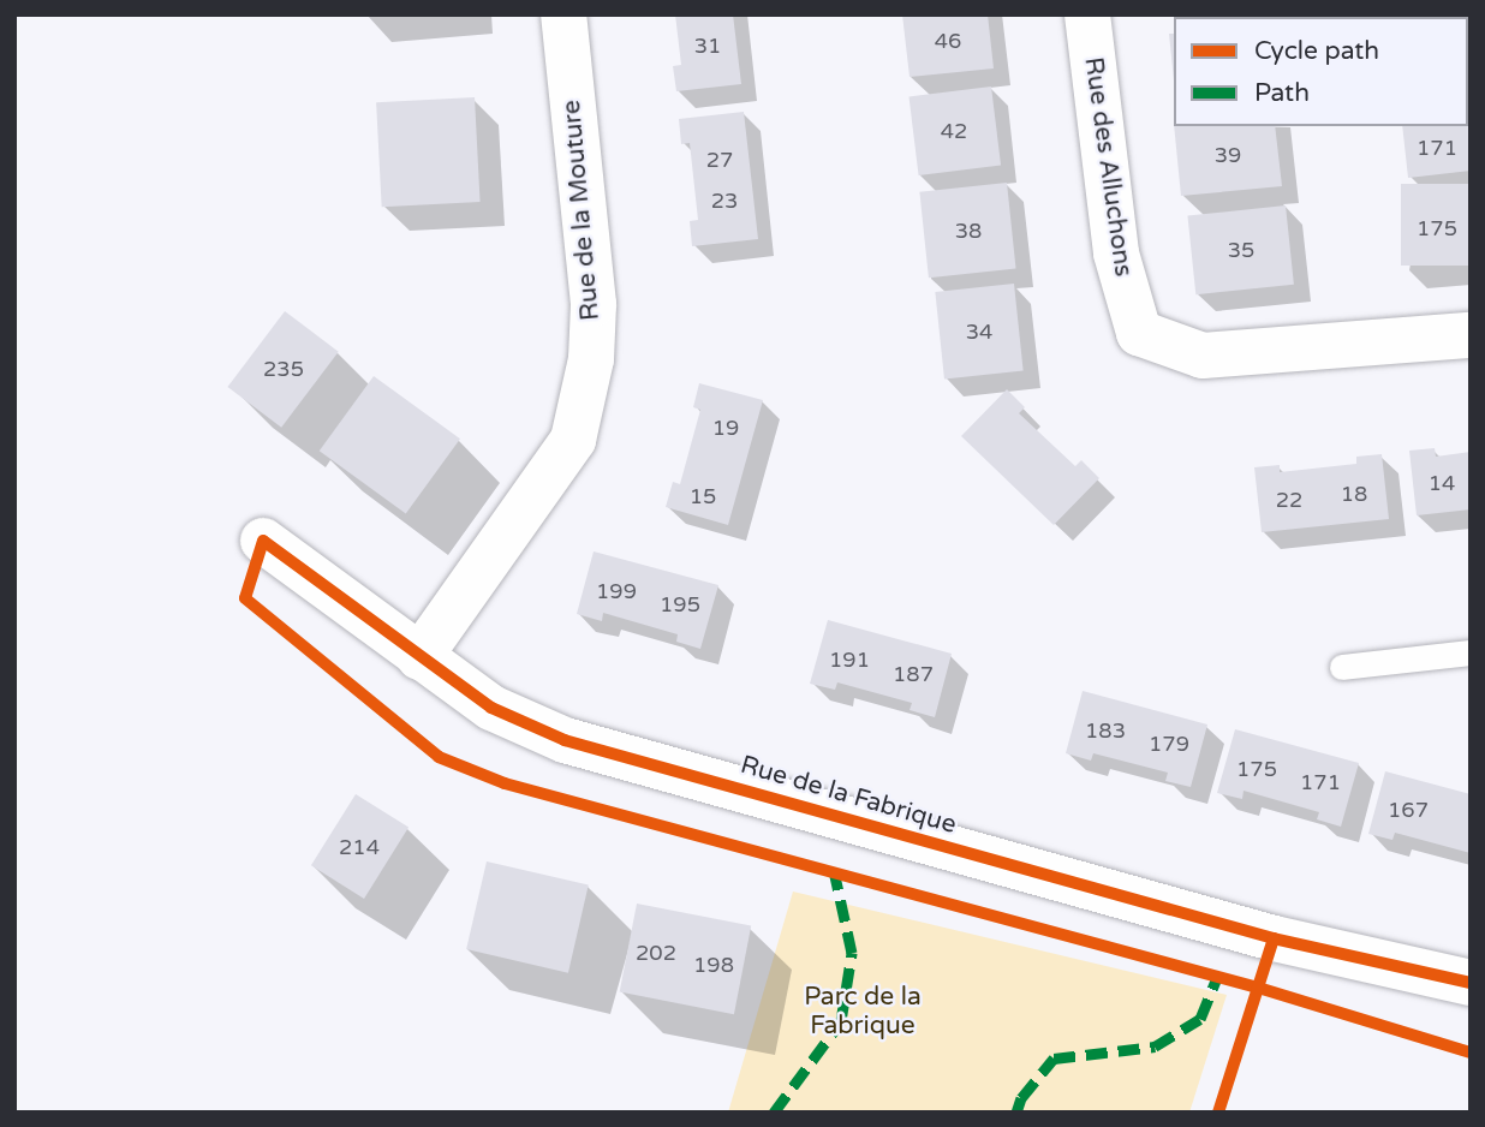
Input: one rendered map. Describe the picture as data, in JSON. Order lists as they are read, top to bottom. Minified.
{"streets":{"street":["Rue des Alluchons","Rue de la Mouture","Rue de la Fabrique"]},"crossings":[["Rue de la Mouture","Rue de la Fabrique"]],"parks":["Parc de la Fabrique"],"house_numbers":["46","31","42","171","39","27","23","175","38","35","34","235","19","14","18","15","22","199","195","191","187","183","179","175","171","167","214","202","198"],"legend":["Cycle path","Path"]}
